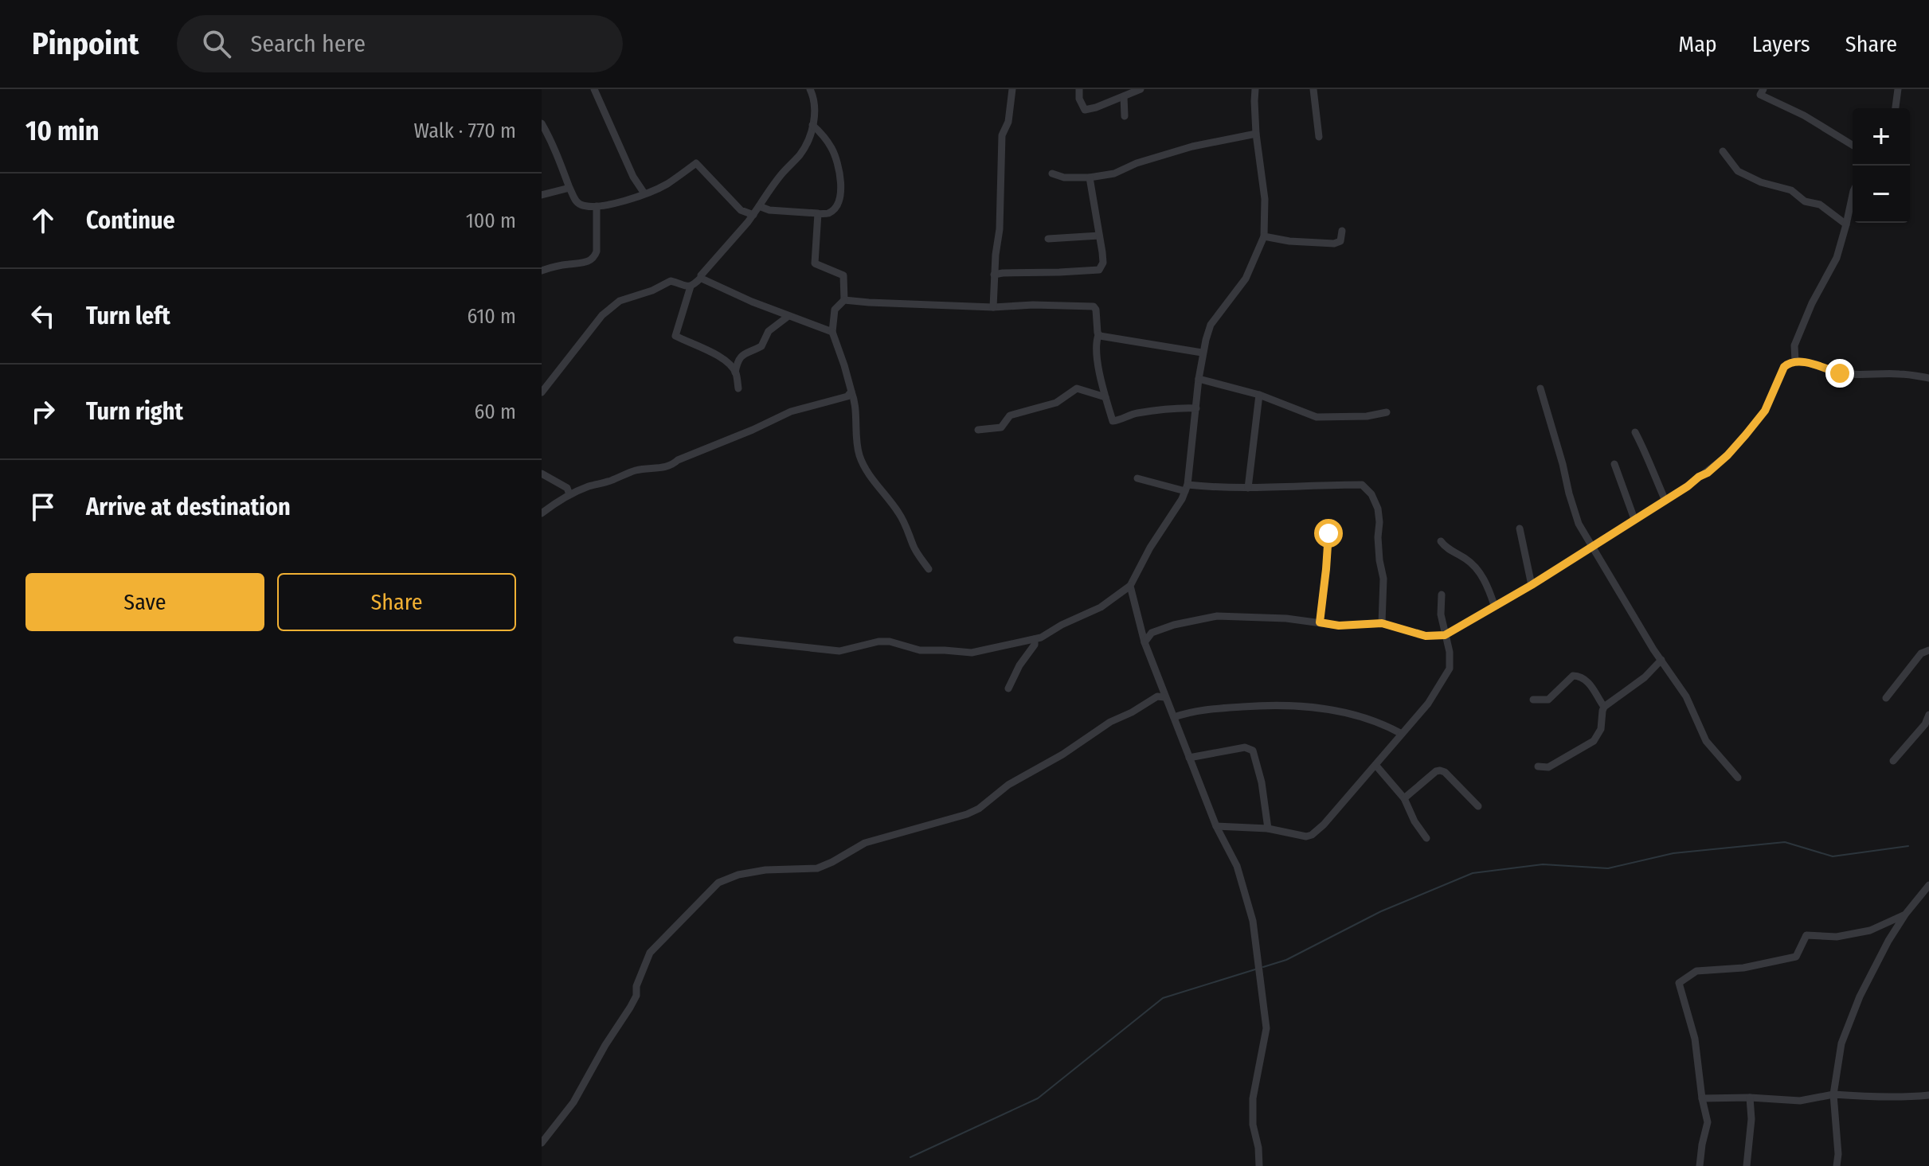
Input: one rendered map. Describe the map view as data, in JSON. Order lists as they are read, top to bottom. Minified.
{"page":{"header":"Pinpoint","search":"Search here","nav":["Map","Layers","Share"],"heading":["10 min","Walk · 770 m"],"map_buttons":["+","−"],"list":[["Continue","100 m"],["Turn left","610 m"],["Turn right","60 m"],"Arrive at destination"],"buttons":["Save","Share"]}}
